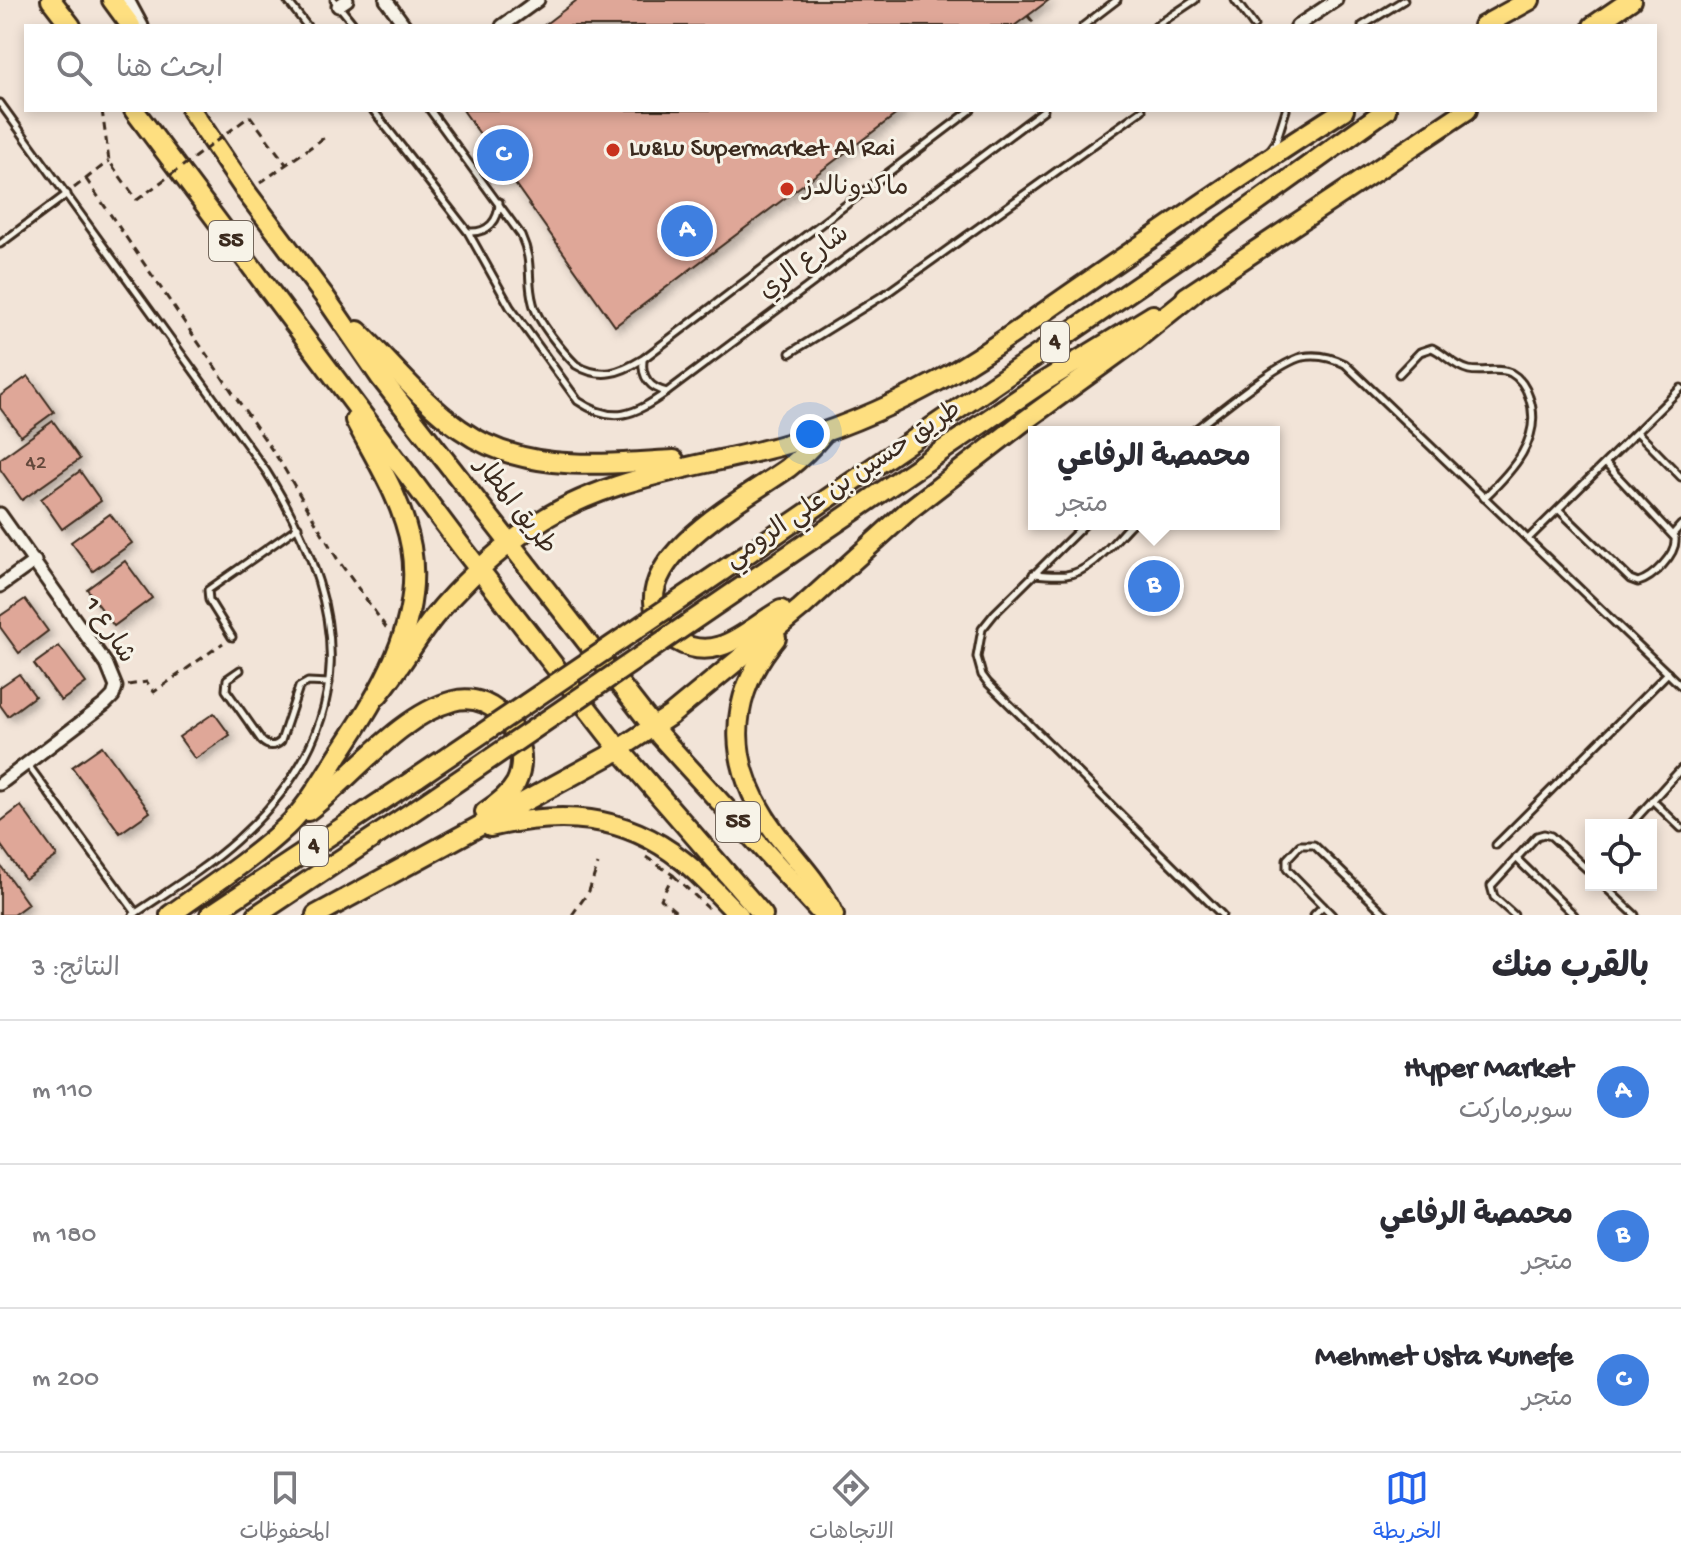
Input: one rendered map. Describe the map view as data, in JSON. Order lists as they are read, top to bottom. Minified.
{"streets":{"highway":["55","4","طريق حسين بن علي الرومي","طريق المطار"],"street":["شارع 1"],"lane":["شارع الري"]},"places":["Lu&Lu Supermarket Al Rai","ماكدونالدز"],"house_numbers":["42"],"page":{"search":"ابحث هنا","pins":["C","A","B"],"popup":["محمصة الرفاعي","متجر"],"heading":["بالقرب منك","النتائج: 3"],"list":[{"mark":"A","name":"Hyper Market","note":"سوبرماركت","value":"110 m"},{"mark":"B","name":"محمصة الرفاعي","note":"متجر","value":"180 m"},{"mark":"C","name":"Mehmet Usta Kunefe","note":"متجر","value":"200 m"}],"nav":["الخريطة","الاتجاهات","المحفوظات"]}}
